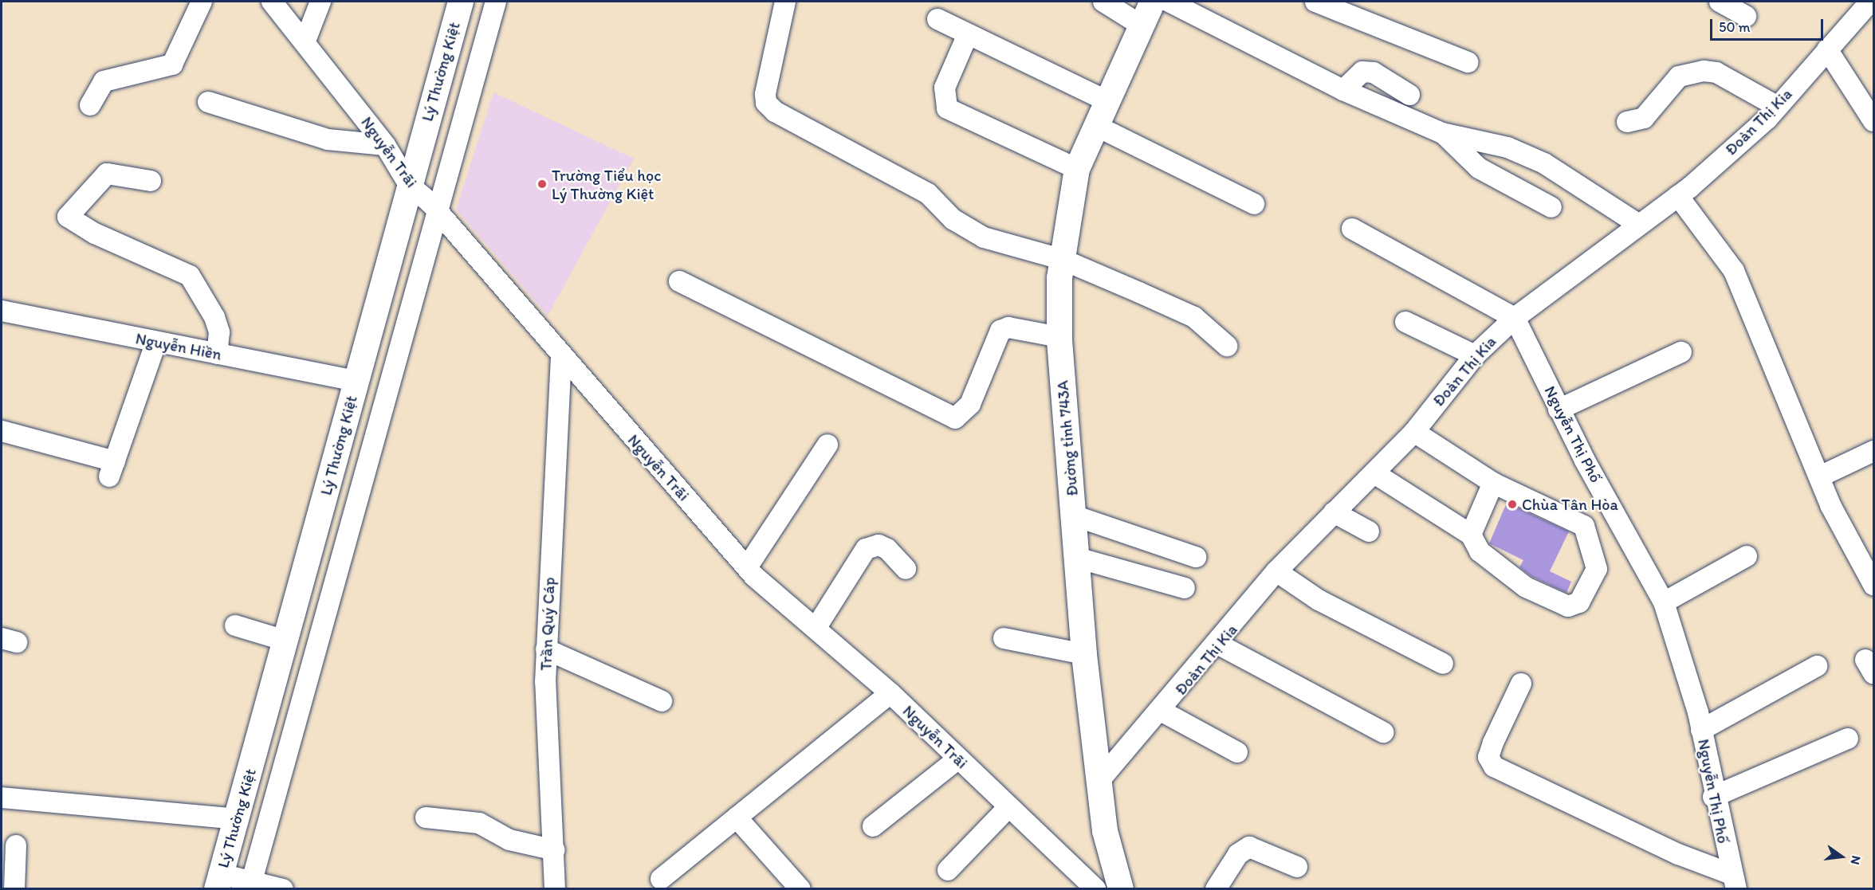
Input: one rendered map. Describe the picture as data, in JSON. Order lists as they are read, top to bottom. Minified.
{"streets":{"main road":["Lý Thường Kiệt","Đường tỉnh 743A"],"street":["Đoàn Thị Kia","Nguyễn Trãi","Nguyễn Hiền","Nguyễn Thị Phố","Trần Quý Cáp"]},"crossings":[["Lý Thường Kiệt","Nguyễn Trãi"],["Lý Thường Kiệt","Nguyễn Hiền"],["Đoàn Thị Kia","Nguyễn Thị Phố"],["Đoàn Thị Kia","Đường tỉnh 743A"],["Nguyễn Trãi","Trần Quý Cáp"]],"places":["Trường Tiểu học Lý Thường Kiệt","Chùa Tân Hòa"],"scale_bar":"50 m","north":"right"}
